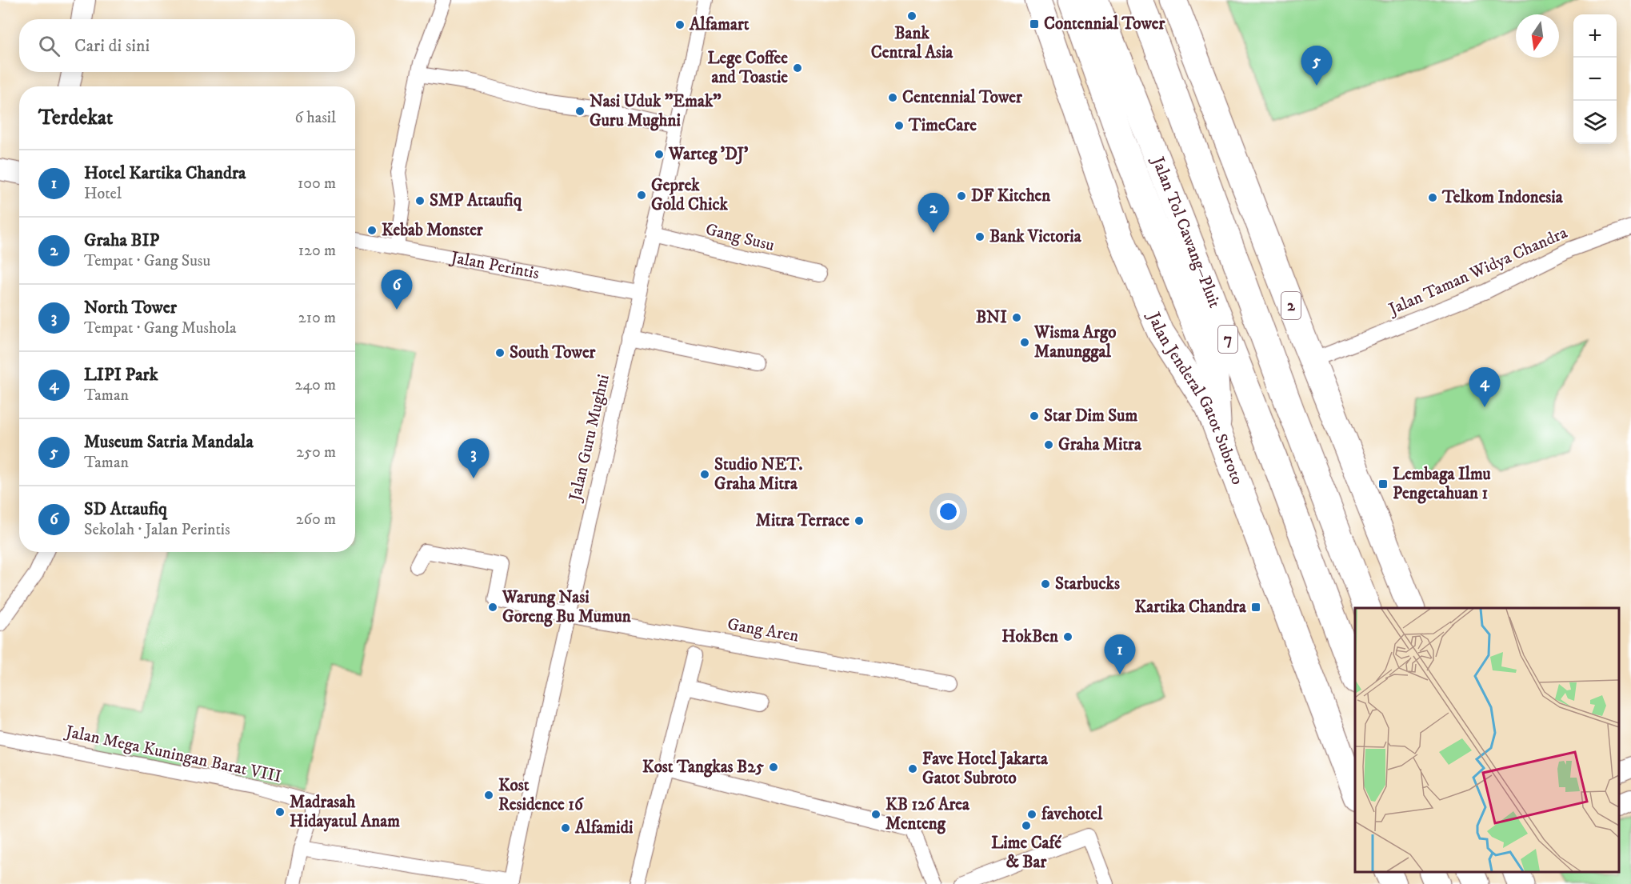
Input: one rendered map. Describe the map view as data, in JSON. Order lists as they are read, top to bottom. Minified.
{"streets":{"highway":["Jalan Tol Cawang–Pluit","2","7","Jalan Jenderal Gatot Subroto"],"street":["Gang Susu","Jalan Perintis","Jalan Taman Widya Chandra","Jalan Guru Mughni","Gang Aren","Jalan Mega Kuningan Barat VIII"]},"crossings":[["Gang Susu","Jalan Guru Mughni"],["Jalan Perintis","Jalan Guru Mughni"],["Jalan Taman Widya Chandra","2"],["Jalan Guru Mughni","Gang Aren"]],"places":{"other":["Bank Central Asia","Alfamart","Lege Coffee and Toastie","Centennial Tower","Nasi Uduk \"Emak\" Guru Mughni","TimeCare","Warteg 'DJ'","Geprek Gold Chick","DF Kitchen","Telkom Indonesia","SMP Attaufiq","Kebab Monster","Bank Victoria","BNI","Wisma Argo Manunggal","South Tower","Star Dim Sum","Graha Mitra","Studio NET. Graha Mitra","Mitra Terrace","Starbucks","Warung Nasi Goreng Bu Mumun","HokBen","Kost Tangkas B25","Fave Hotel Jakarta Gatot Subroto","Kost Residence 16","Madrasah Hidayatul Anam","KB 126 Area Menteng","favehotel","Lime Café & Bar","Alfamidi"],"transit":["Contennial Tower","Lembaga Ilmu Pengetahuan 1","Kartika Chandra"]},"north":"bottom","page":{"map_buttons":["+","−"],"search":"Cari di sini","pins":["5","2","6","4","3","1"],"heading":["Terdekat","6 hasil"],"list":[{"mark":"1","name":"Hotel Kartika Chandra","note":"Hotel","value":"100 m"},{"mark":"2","name":"Graha BIP","note":"Tempat · Gang Susu","value":"120 m"},{"mark":"3","name":"North Tower","note":"Tempat · Gang Mushola","value":"210 m"},{"mark":"4","name":"LIPI Park","note":"Taman","value":"240 m"},{"mark":"5","name":"Museum Satria Mandala","note":"Taman","value":"250 m"},{"mark":"6","name":"SD Attaufiq","note":"Sekolah · Jalan Perintis","value":"260 m"}]}}
